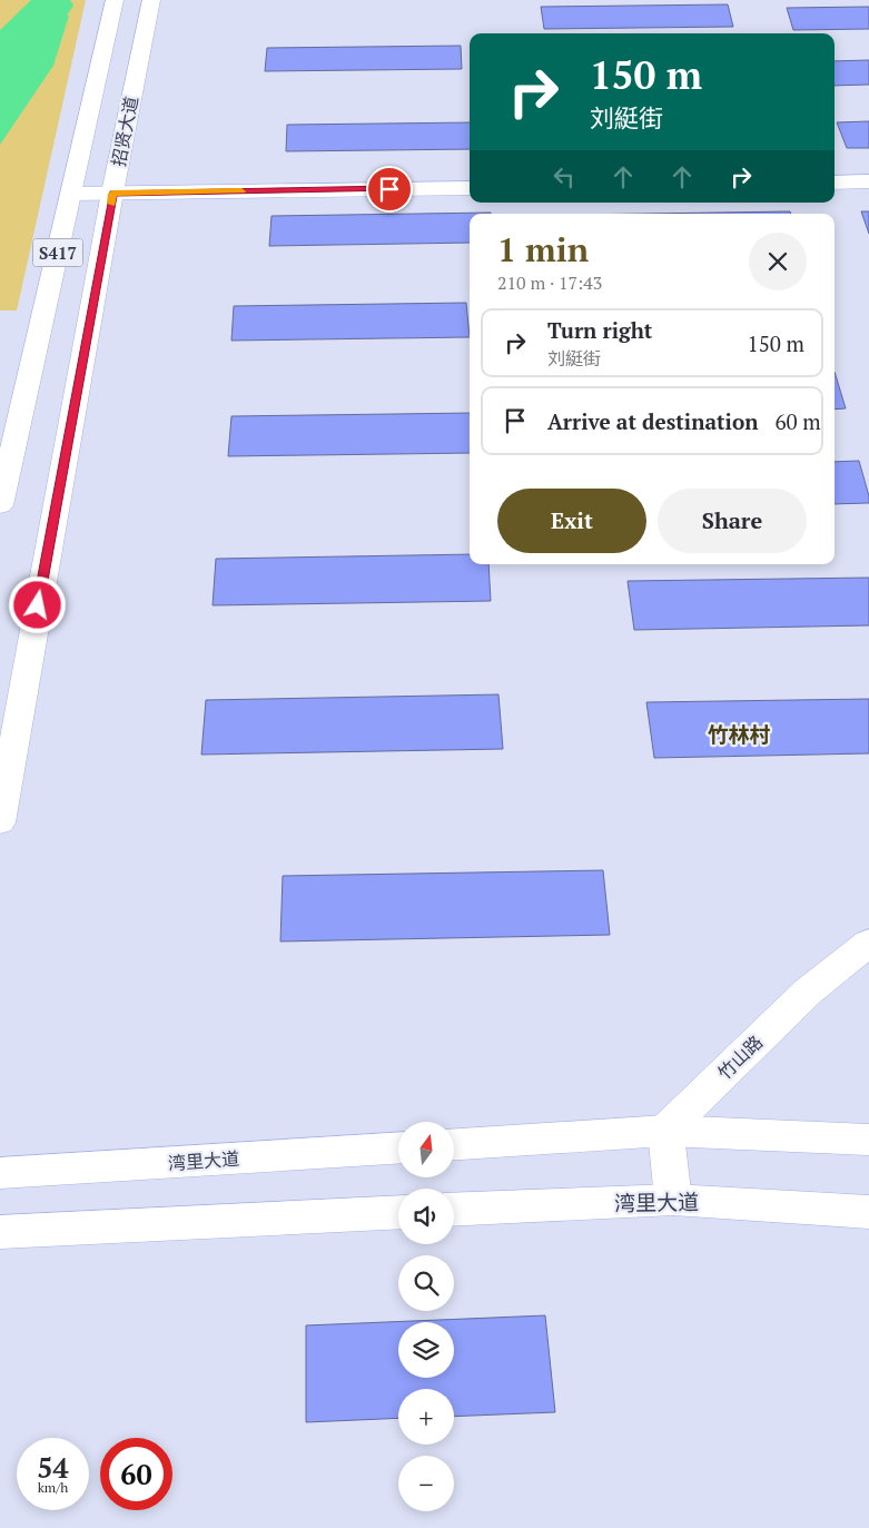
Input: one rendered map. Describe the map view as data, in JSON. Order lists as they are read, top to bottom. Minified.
{"streets":{"main road":["招贤大道","S417","竹山路","湾里大道"]},"districts":["竹林村"],"north":"top","page":{"turn":["150 m","刘綎街"],"heading":["1 min","210 m · 17:43"],"list":[{"name":"Turn right","note":"刘綎街","value":"150 m"},{"name":"Arrive at destination","value":"60 m"}],"buttons":["Exit","Share"],"map_buttons":["+","−"],"speed":"54 km/h","limit":"60"}}
